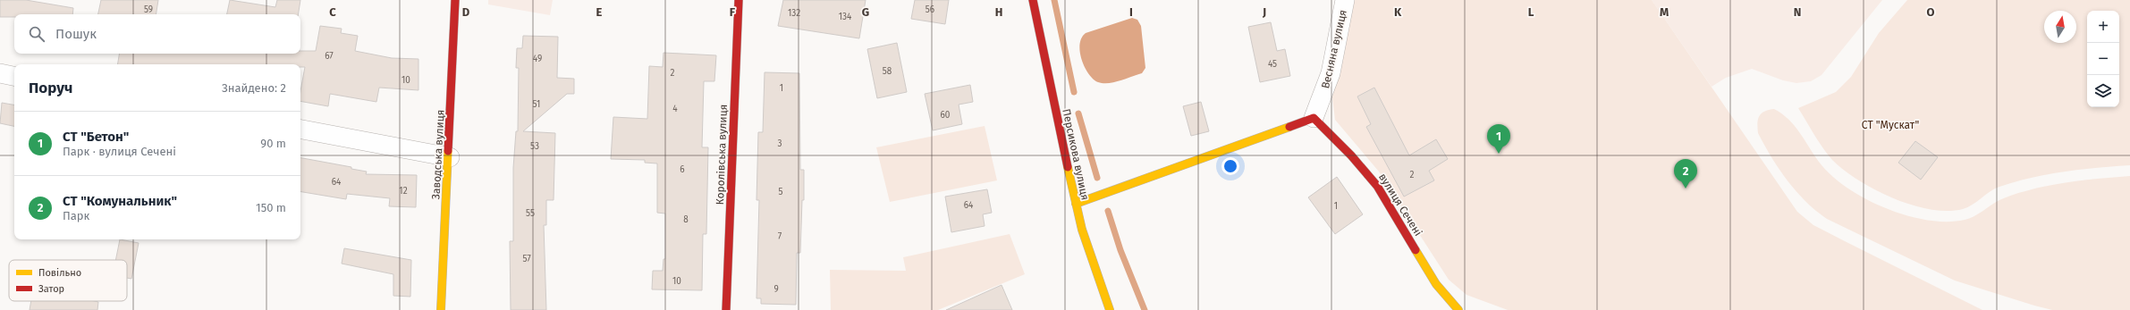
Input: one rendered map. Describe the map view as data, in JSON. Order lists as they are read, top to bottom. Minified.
{"streets":{"street":["Весняна вулиця","Заводська вулиця","Королівська вулиця","Персикова вулиця","вулиця Сечені"]},"crossings":[["Весняна вулиця","вулиця Сечені"]],"parks":["СТ \"Мускат\""],"house_numbers":["59","56","132","134","67","49","45","58","2","10","1","51","4","60","3","53","6","2","64","12","5","64","1","55","8","7","57","10","9"],"legend":["Повільно","Затор"],"north":"top","page":{"map_buttons":["+","−"],"search":"Пошук","heading":["Поруч","Знайдено: 2"],"list":[{"mark":"1","name":"СТ \"Бетон\"","note":"Парк · вулиця Сечені","value":"90 m"},{"mark":"2","name":"СТ \"Комунальник\"","note":"Парк","value":"150 m"}],"pins":["1","2"]},"grid":{"columns":["C","D","E","F","G","H","I","J","K","L","M","N","O"]}}
